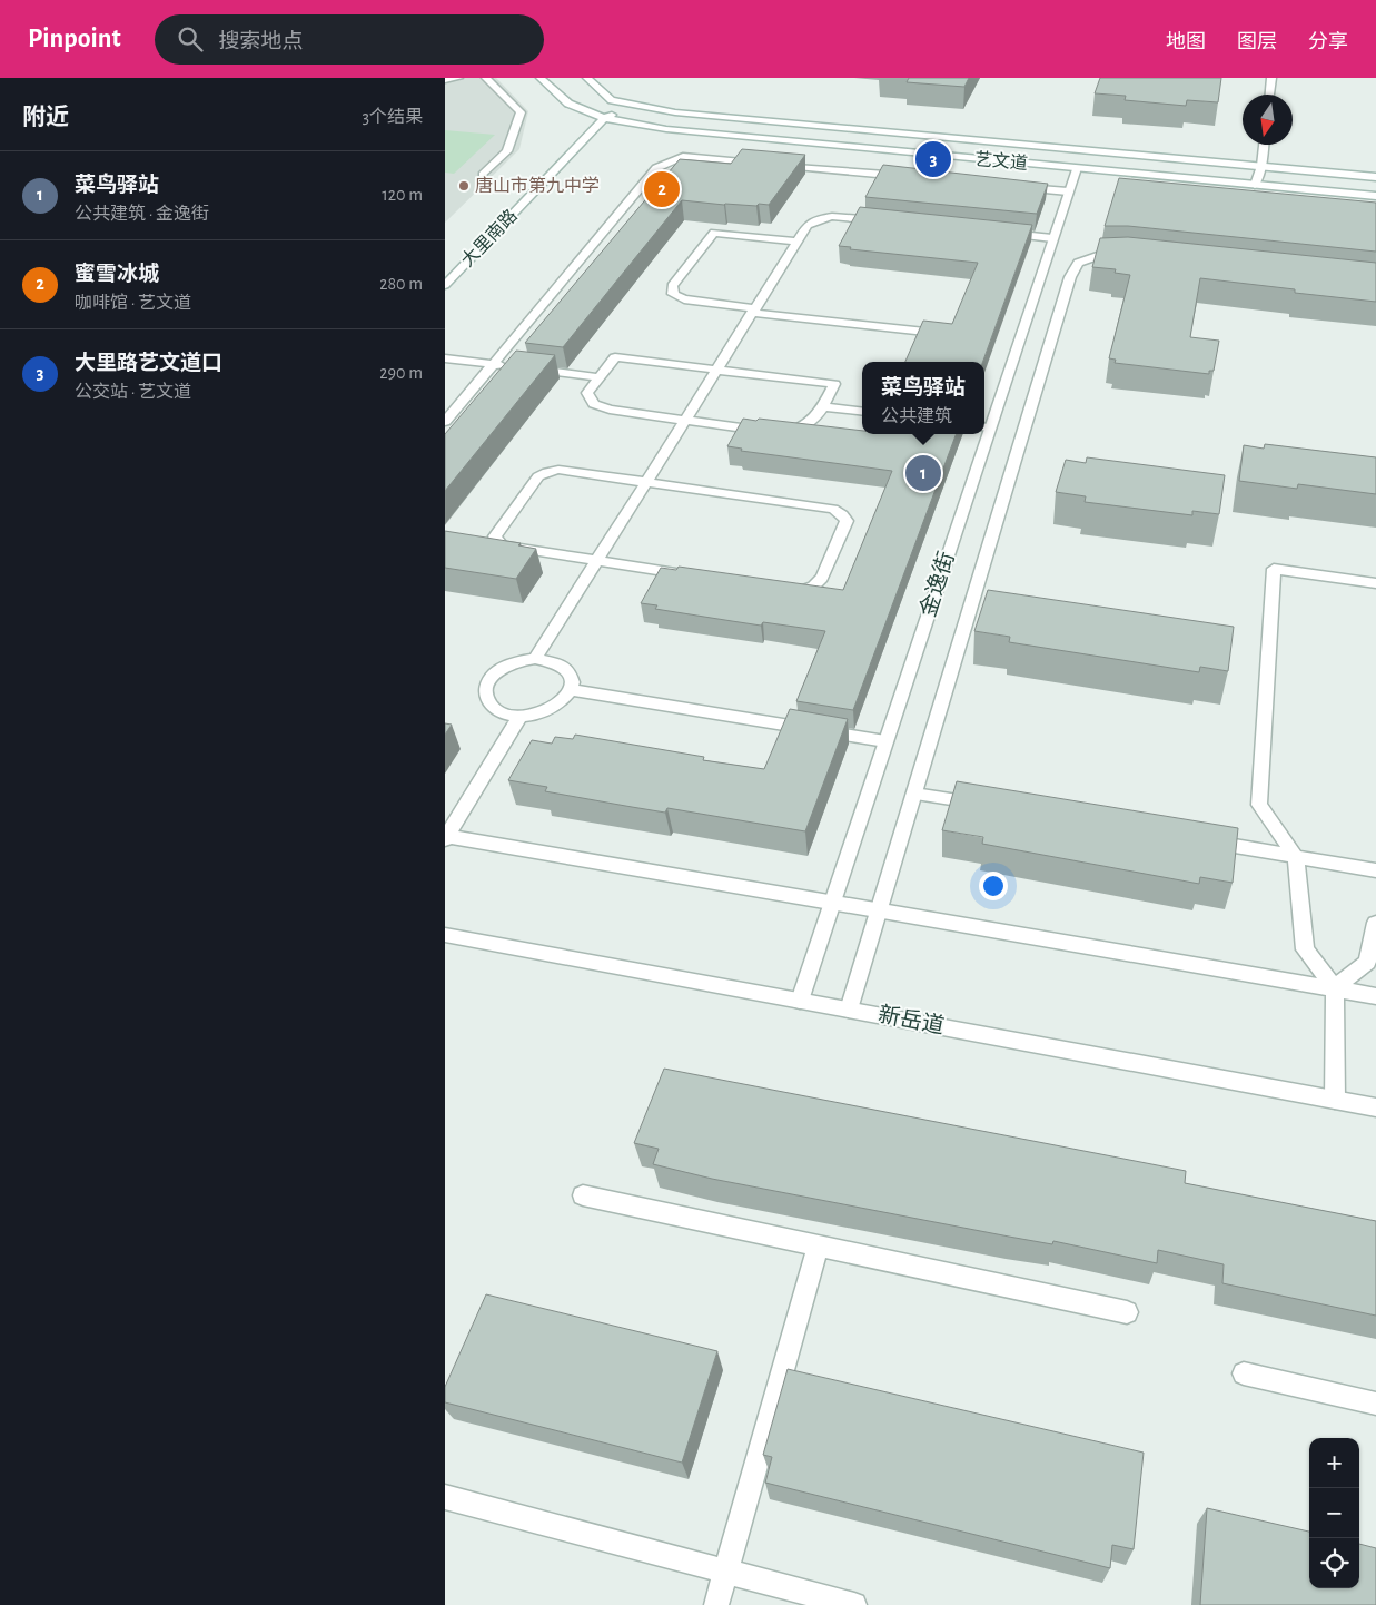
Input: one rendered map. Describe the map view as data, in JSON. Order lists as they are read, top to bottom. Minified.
{"streets":{"street":["艺文道","大里南路","金逸街","新岳道"]},"crossings":[["艺文道","大里南路"],["艺文道","金逸街"],["金逸街","新岳道"]],"places":["唐山市第九中学"],"north":"bottom","page":{"header":"Pinpoint","search":"搜索地点","nav":["地图","图层","分享"],"heading":["附近","3个结果"],"pins":["3","2","1"],"list":[{"mark":"1","name":"菜鸟驿站","note":"公共建筑 · 金逸街","value":"120 m"},{"mark":"2","name":"蜜雪冰城","note":"咖啡馆 · 艺文道","value":"280 m"},{"mark":"3","name":"大里路艺文道口","note":"公交站 · 艺文道","value":"290 m"}],"popup":["菜鸟驿站","公共建筑"],"map_buttons":["+","−"]}}
